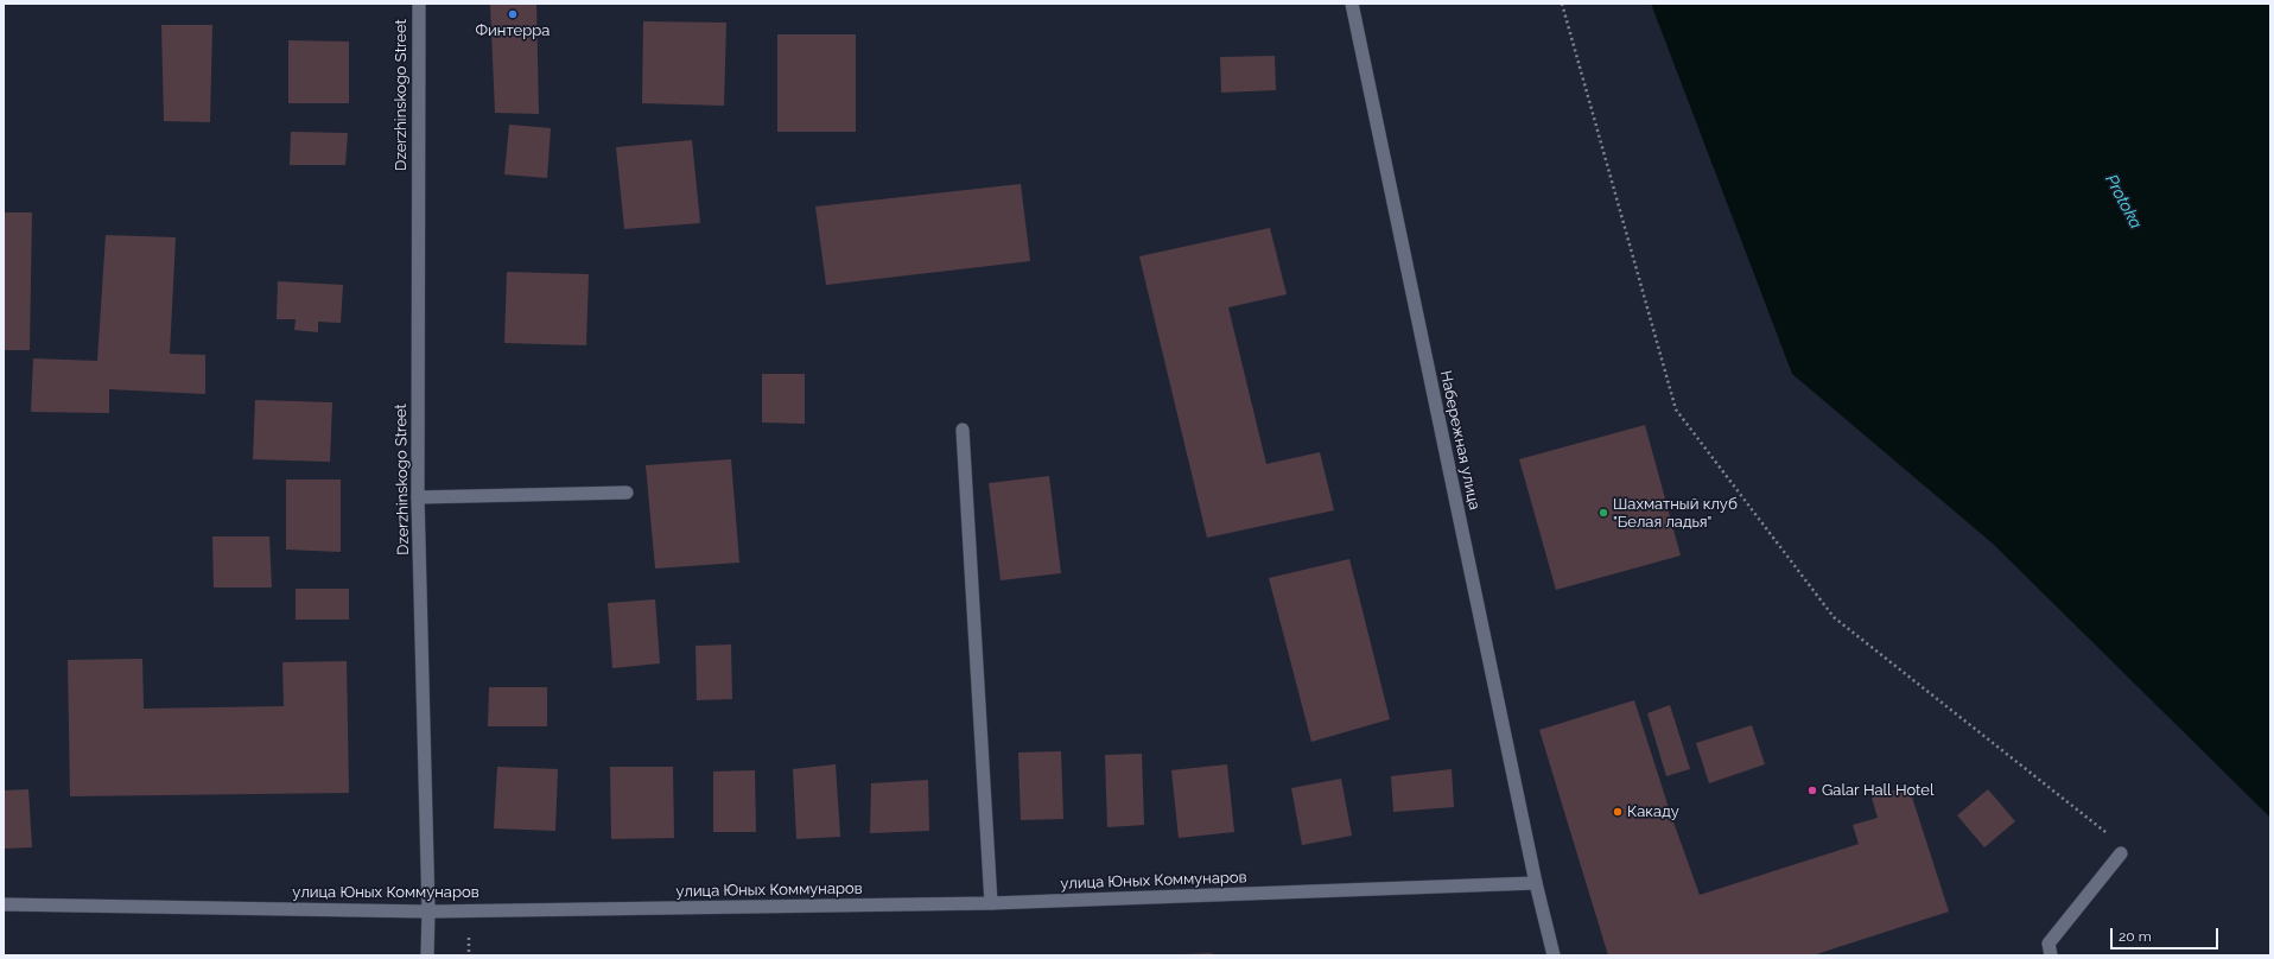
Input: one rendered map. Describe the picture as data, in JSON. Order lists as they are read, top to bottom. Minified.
{"streets":{"street":["Dzerzhinskogo Street","Набережная улица","улица Юных Коммунаров"]},"crossings":[["Dzerzhinskogo Street","улица Юных Коммунаров"],["Набережная улица","улица Юных Коммунаров"]],"water":["Protoka"],"places":["Финтерра","Шахматный клуб \"Белая ладья\"","Galar Hall Hotel","Какаду"],"scale_bar":"20 m"}
